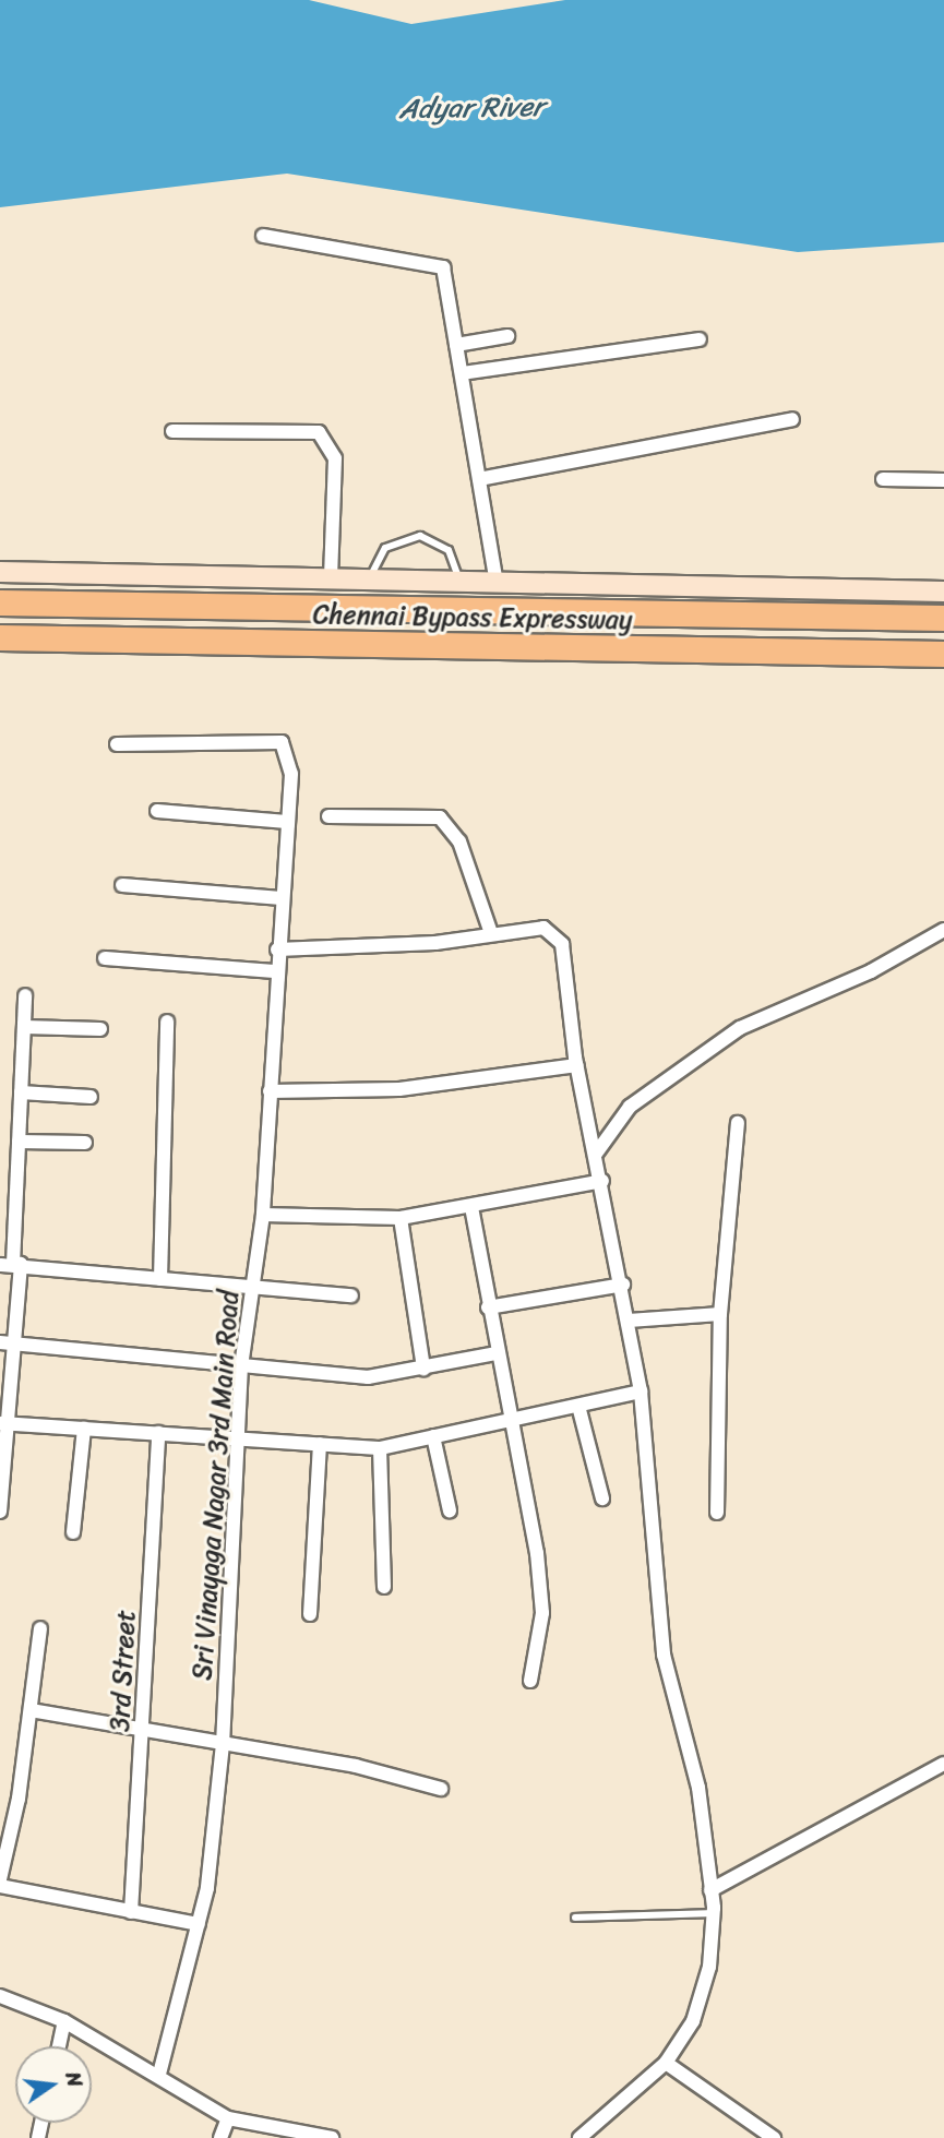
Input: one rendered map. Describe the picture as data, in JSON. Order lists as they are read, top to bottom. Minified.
{"streets":{"highway":["Chennai Bypass Expressway"],"street":["Sri Vinayaga Nagar 3rd Main Road","3rd Street"]},"water":["Adyar River"],"north":"right"}
